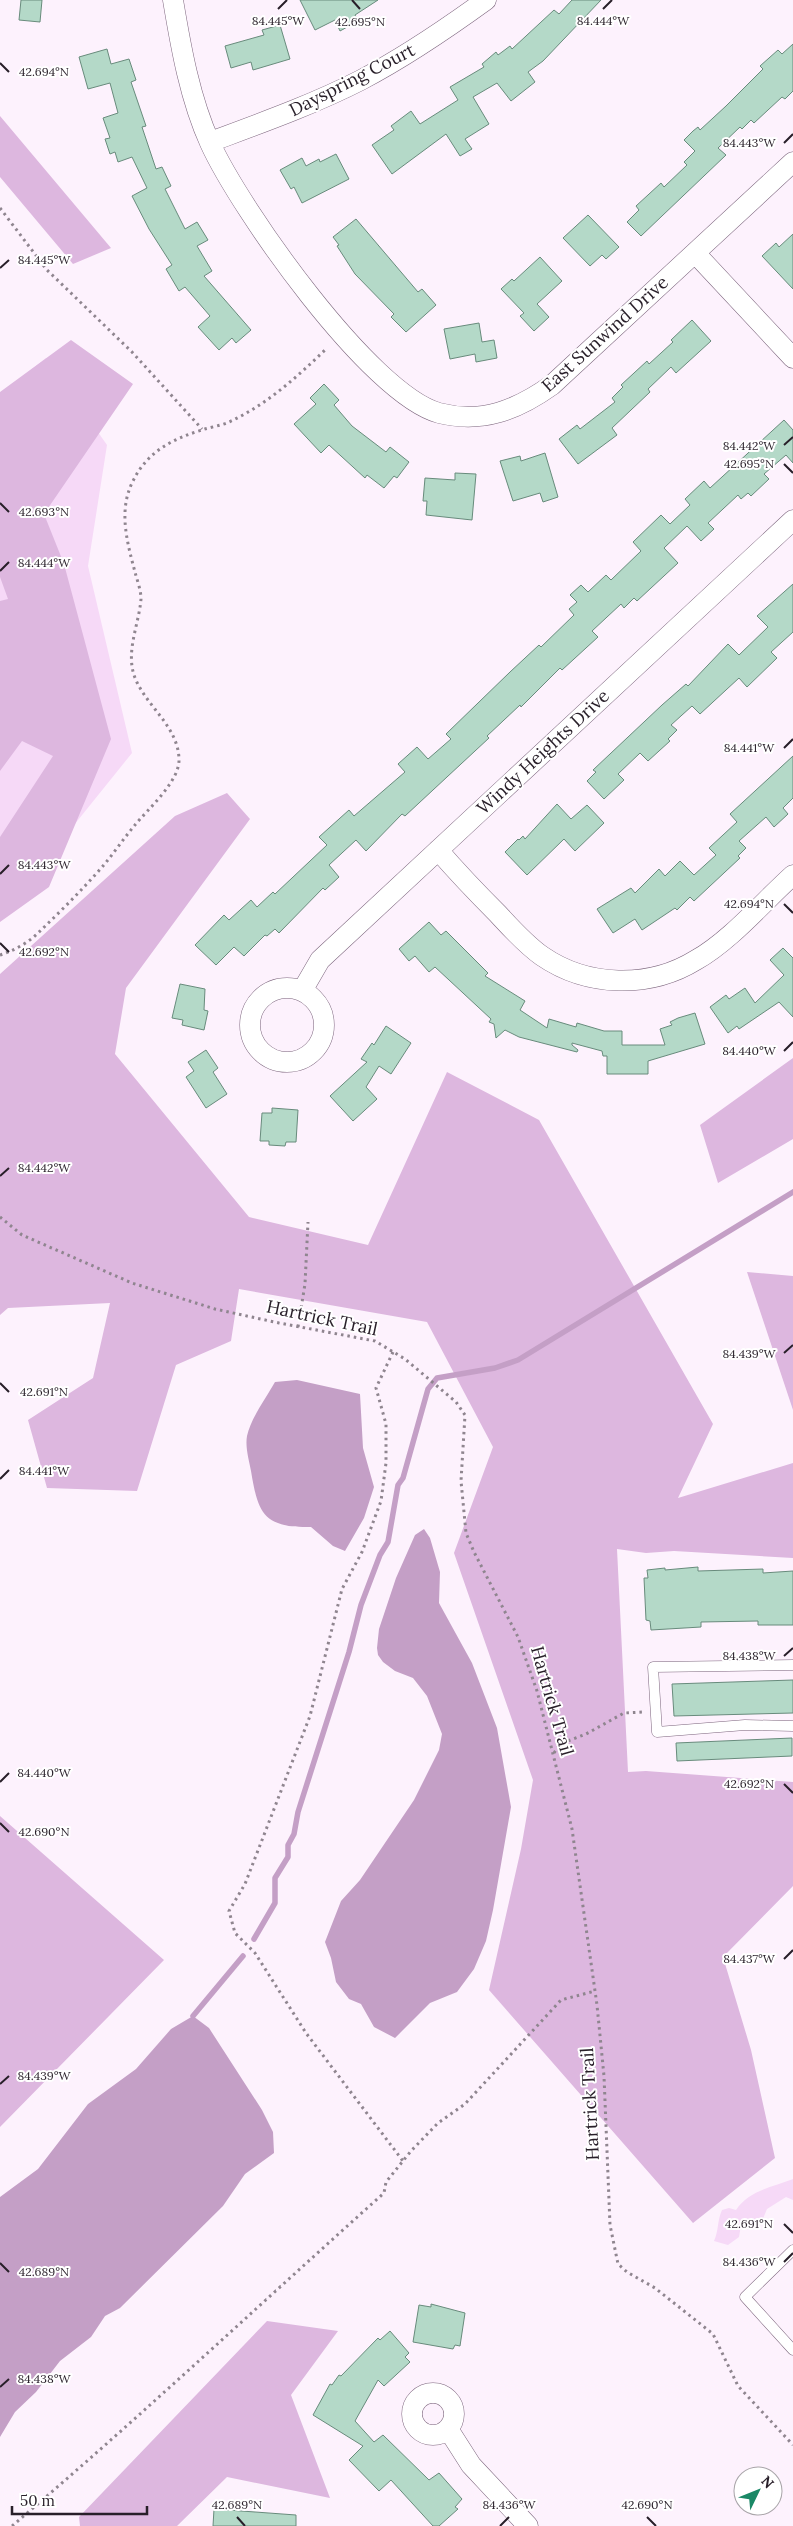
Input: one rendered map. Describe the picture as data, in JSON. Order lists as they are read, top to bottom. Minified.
{"streets":{"street":["Dayspring Court","East Sunwind Drive","Windy Heights Drive"],"path":["Hartrick Trail"]},"crossings":[["Dayspring Court","East Sunwind Drive"]],"scale_bar":"50 m","north":"top right","coordinates":["84.445°W","84.444°W","42.695°N","42.694°N","84.443°W","84.442°W","42.693°N","84.441°W","42.692°N","84.440°W","84.439°W","42.691°N","84.438°W","42.690°N","84.437°W","84.436°W","42.689°N"]}
